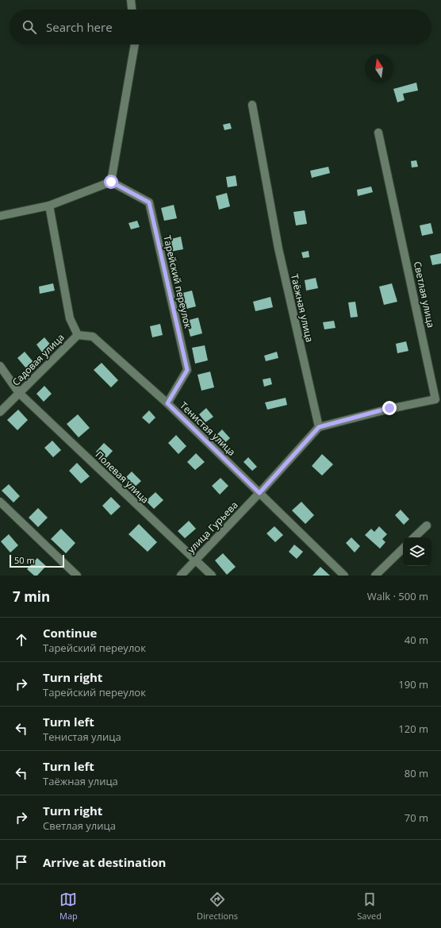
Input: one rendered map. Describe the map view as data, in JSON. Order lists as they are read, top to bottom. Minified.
{"streets":{"street":["Тарейский переулок","Светлая улица","Таёжная улица","Садовая улица","Тенистая улица","Полевая улица","улица Гурьева"]},"crossings":[["Тарейский переулок","Тенистая улица"],["Светлая улица","Таёжная улица"],["Садовая улица","Тенистая улица"],["Садовая улица","Полевая улица"],["Тенистая улица","улица Гурьева"],["Полевая улица","улица Гурьева"]],"scale_bar":"50 m","north":"top","page":{"search":"Search here","scale":"50 m","heading":["7 min","Walk · 500 m"],"list":[["Continue","Тарейский переулок","40 m"],["Turn right","Тарейский переулок","190 m"],["Turn left","Тенистая улица","120 m"],["Turn left","Таёжная улица","80 m"],["Turn right","Светлая улица","70 m"],"Arrive at destination"],"nav":["Map","Directions","Saved"]}}
